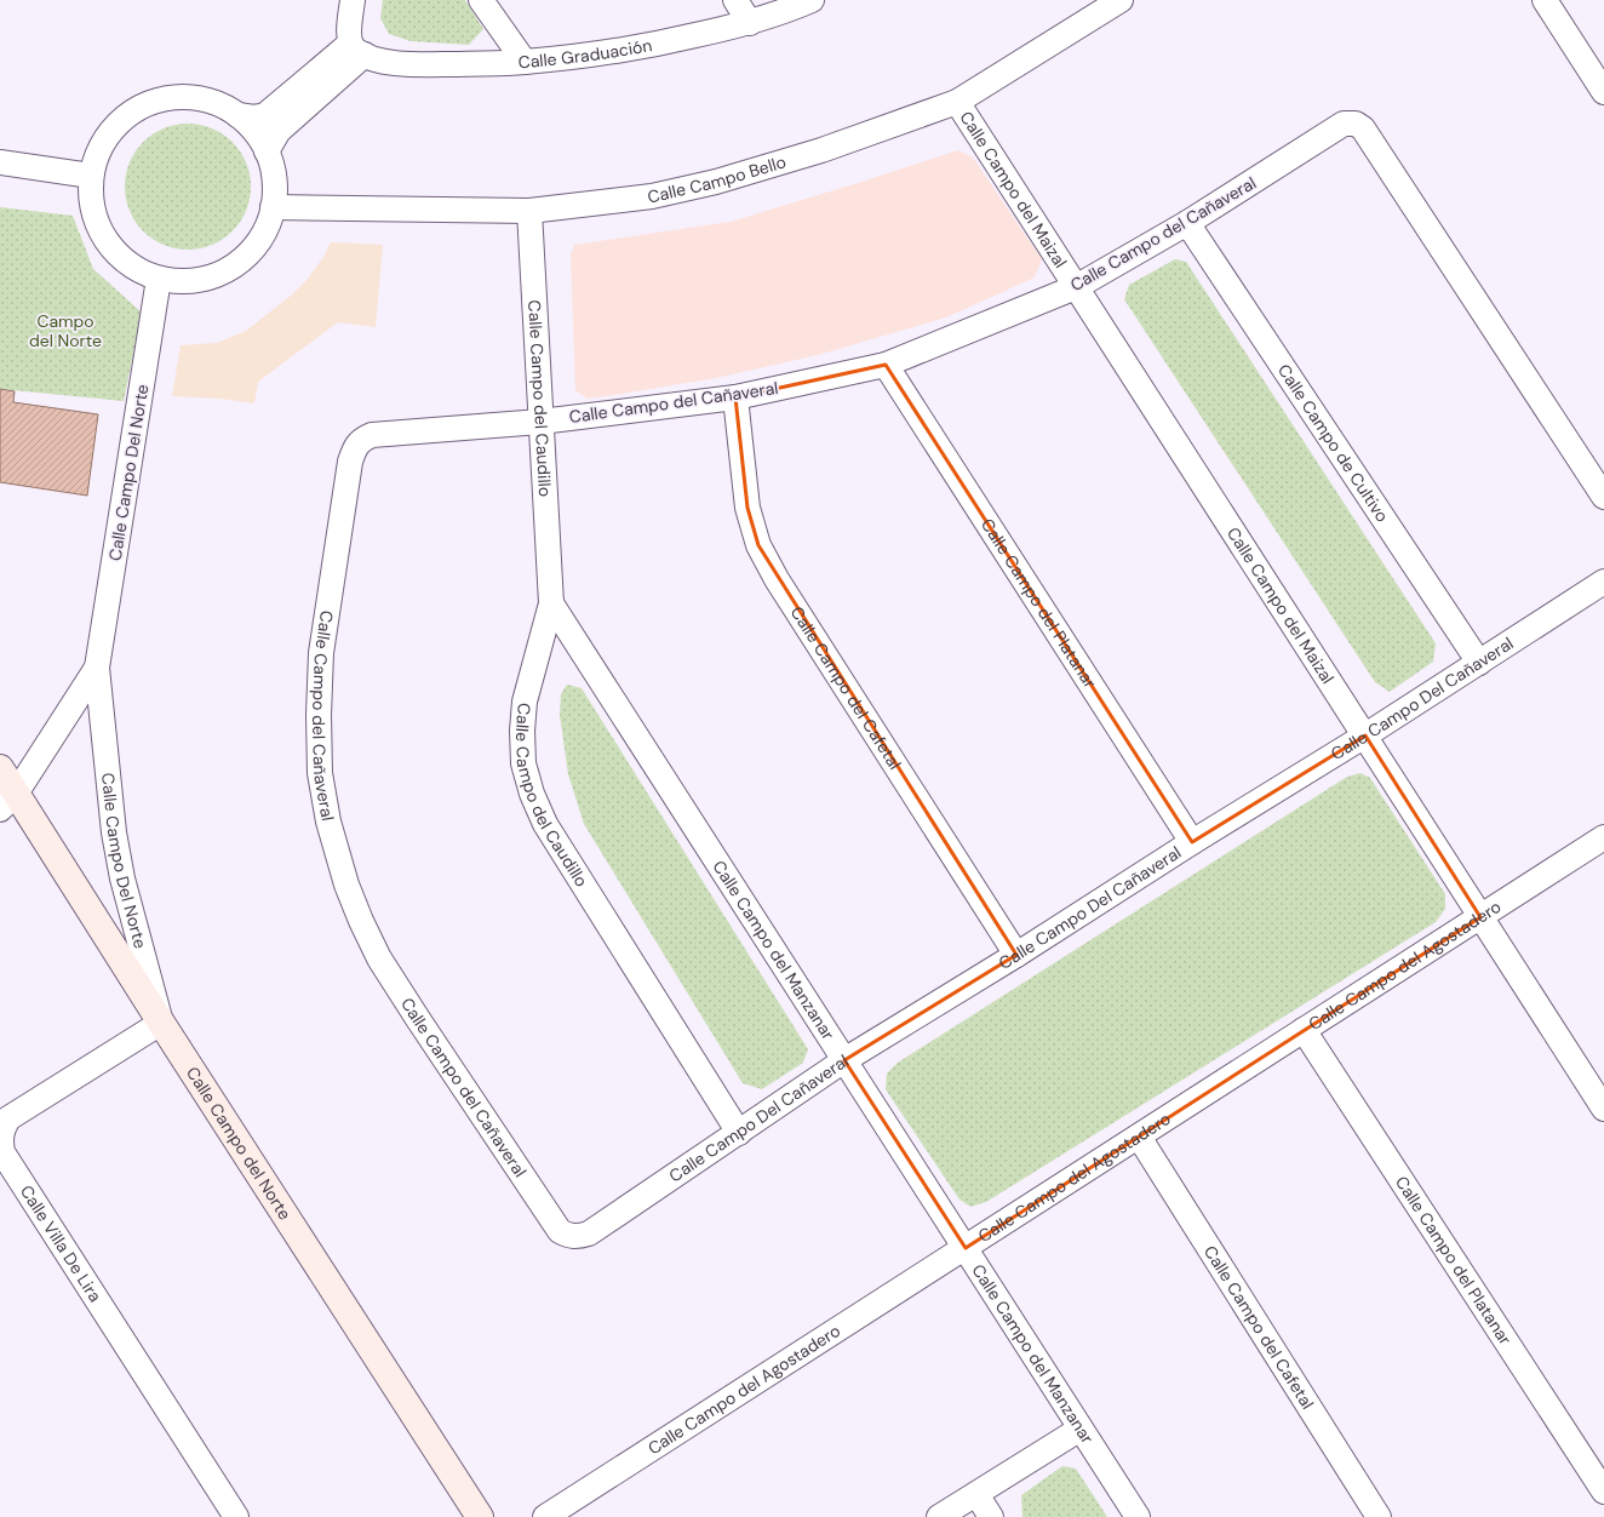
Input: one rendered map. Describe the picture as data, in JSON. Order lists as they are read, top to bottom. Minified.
{"streets":{"street":["Calle Graduación","Calle Campo Bello","Calle Campo del Maizal","Calle Campo del Cañaveral","Calle Campo del Caudillo","Calle Campo de Cultivo","Calle Campo Del Norte","Calle Campo del Platanar","Calle Campo del Cafetal","Calle Campo Del Cañaveral","Calle Campo del Manzanar","Calle Campo del Agostadero","Calle Campo del Norte","Calle Villa De Lira"]},"crossings":[["Calle Campo Bello","Calle Campo del Maizal"],["Calle Campo Bello","Calle Campo del Caudillo"],["Calle Campo del Maizal","Calle Campo del Cañaveral"],["Calle Campo del Maizal","Calle Campo Del Cañaveral"],["Calle Campo del Maizal","Calle Campo del Agostadero"],["Calle Campo del Cañaveral","Calle Campo del Caudillo"],["Calle Campo del Cañaveral","Calle Campo de Cultivo"],["Calle Campo del Cañaveral","Calle Campo del Platanar"],["Calle Campo del Cañaveral","Calle Campo del Cafetal"],["Calle Campo del Cañaveral","Calle Campo Del Cañaveral"],["Calle Campo del Caudillo","Calle Campo Del Cañaveral"],["Calle Campo del Caudillo","Calle Campo del Manzanar"],["Calle Campo de Cultivo","Calle Campo Del Cañaveral"],["Calle Campo Del Norte","Calle Campo del Norte"],["Calle Campo Del Norte","Calle Villa De Lira"],["Calle Campo del Platanar","Calle Campo Del Cañaveral"],["Calle Campo del Platanar","Calle Campo del Agostadero"],["Calle Campo del Cafetal","Calle Campo Del Cañaveral"],["Calle Campo del Cafetal","Calle Campo del Agostadero"],["Calle Campo Del Cañaveral","Calle Campo del Manzanar"],["Calle Campo del Manzanar","Calle Campo del Agostadero"],["Calle Campo del Norte","Calle Villa De Lira"]],"parks":["Campo del Norte"]}
